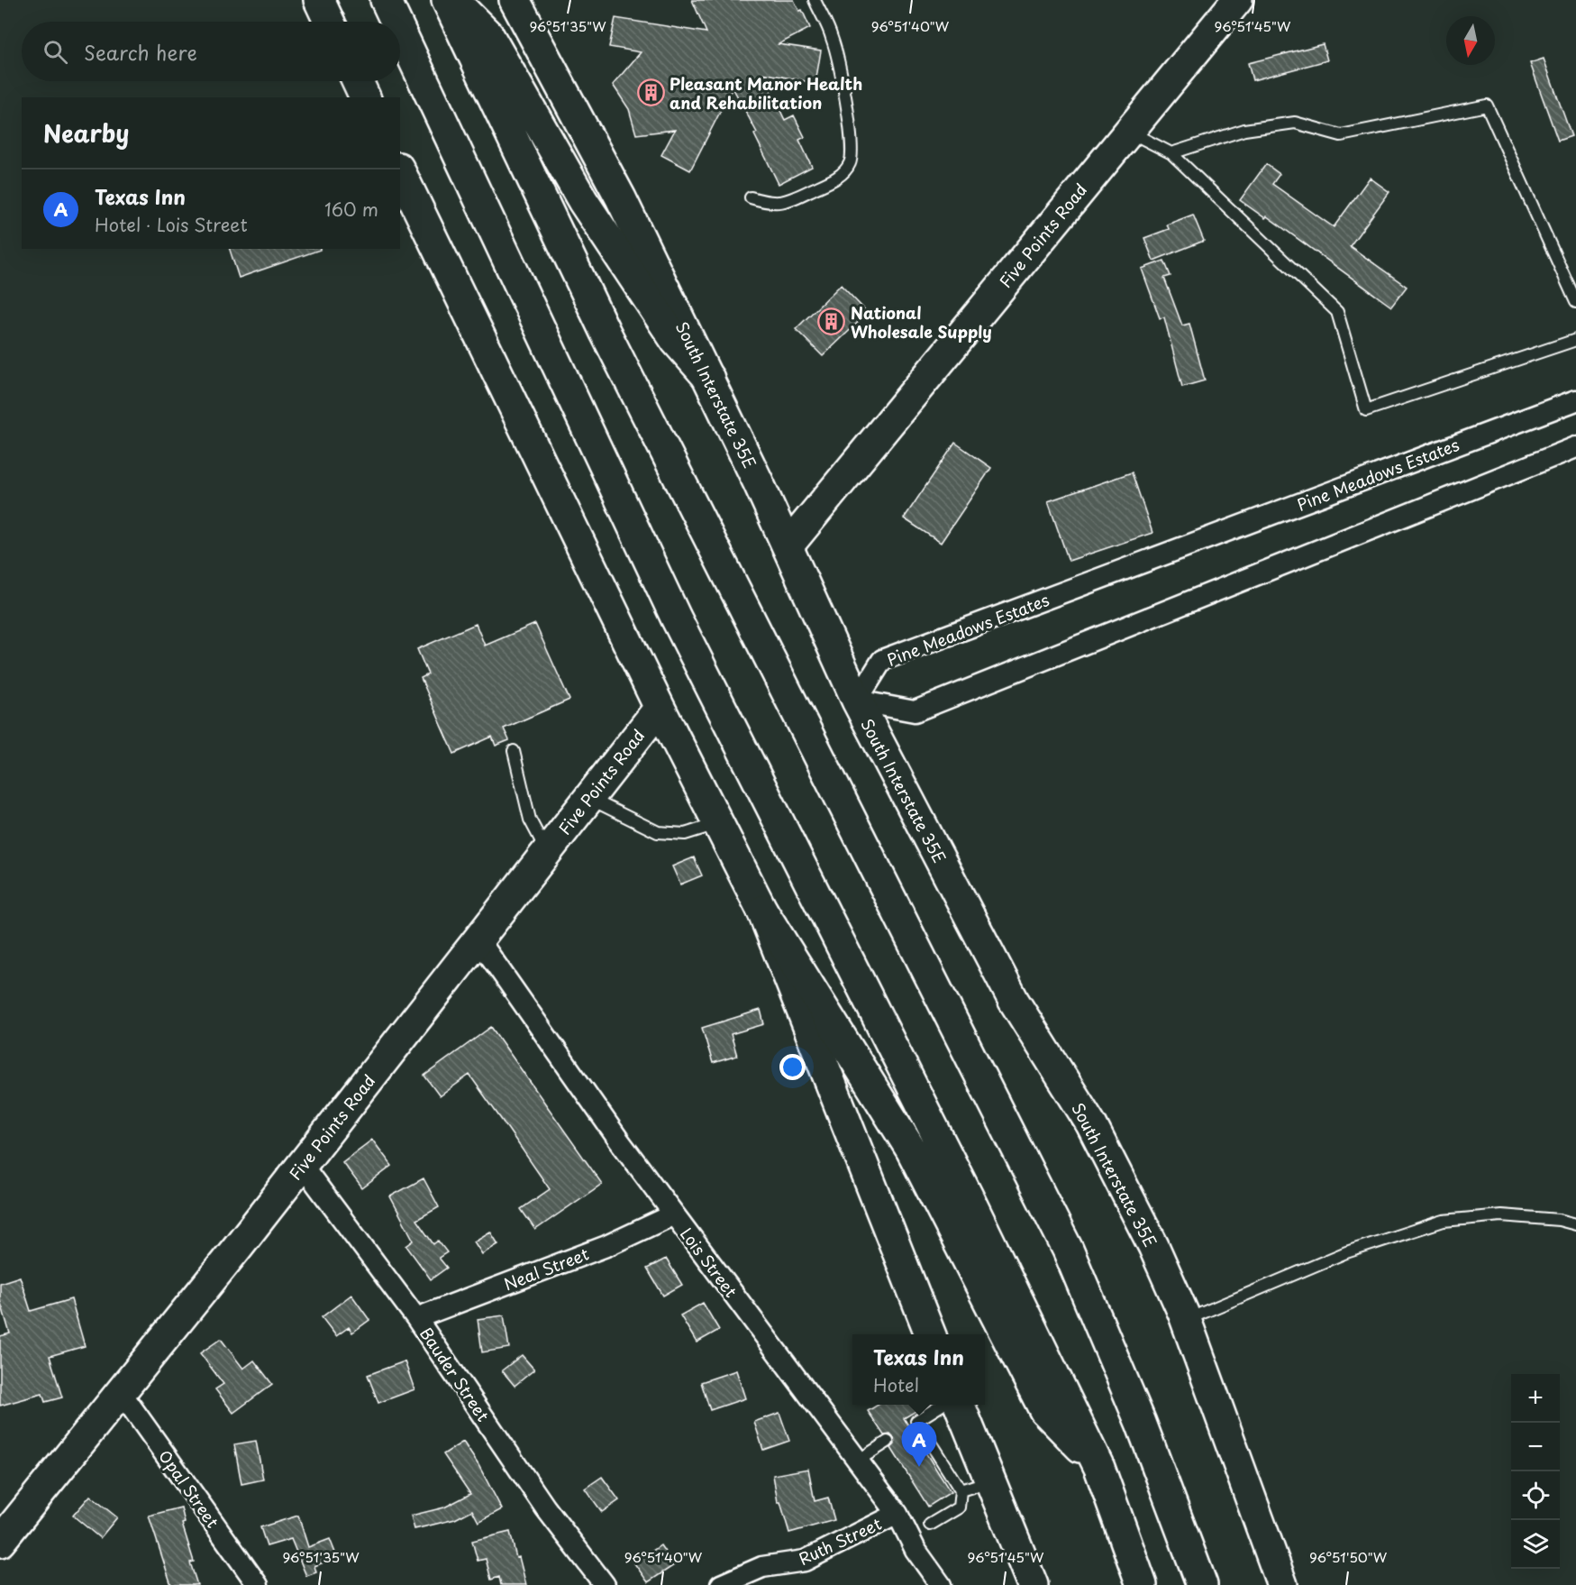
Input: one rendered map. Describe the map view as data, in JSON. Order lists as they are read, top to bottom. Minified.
{"streets":{"main road":["Five Points Road","South Interstate 35E"],"street":["Pine Meadows Estates","Lois Street","Neal Street","Bauder Street","Opal Street","Ruth Street"]},"crossings":[["Five Points Road","South Interstate 35E"],["Five Points Road","Lois Street"],["Five Points Road","Bauder Street"],["Five Points Road","Opal Street"],["South Interstate 35E","Pine Meadows Estates"],["Lois Street","Neal Street"],["Lois Street","Ruth Street"],["Neal Street","Bauder Street"]],"places":{"building":["Pleasant Manor Health and Rehabilitation","National Wholesale Supply"]},"north":"bottom","page":{"search":"Search here","heading":"Nearby","list":[{"mark":"A","name":"Texas Inn","note":"Hotel · Lois Street","value":"160 m"}],"popup":["Texas Inn","Hotel"],"map_buttons":["+","−"],"pins":"A"},"coordinates":["96°51'35\"W","96°51'40\"W","96°51'45\"W","96°51'50\"W"]}
